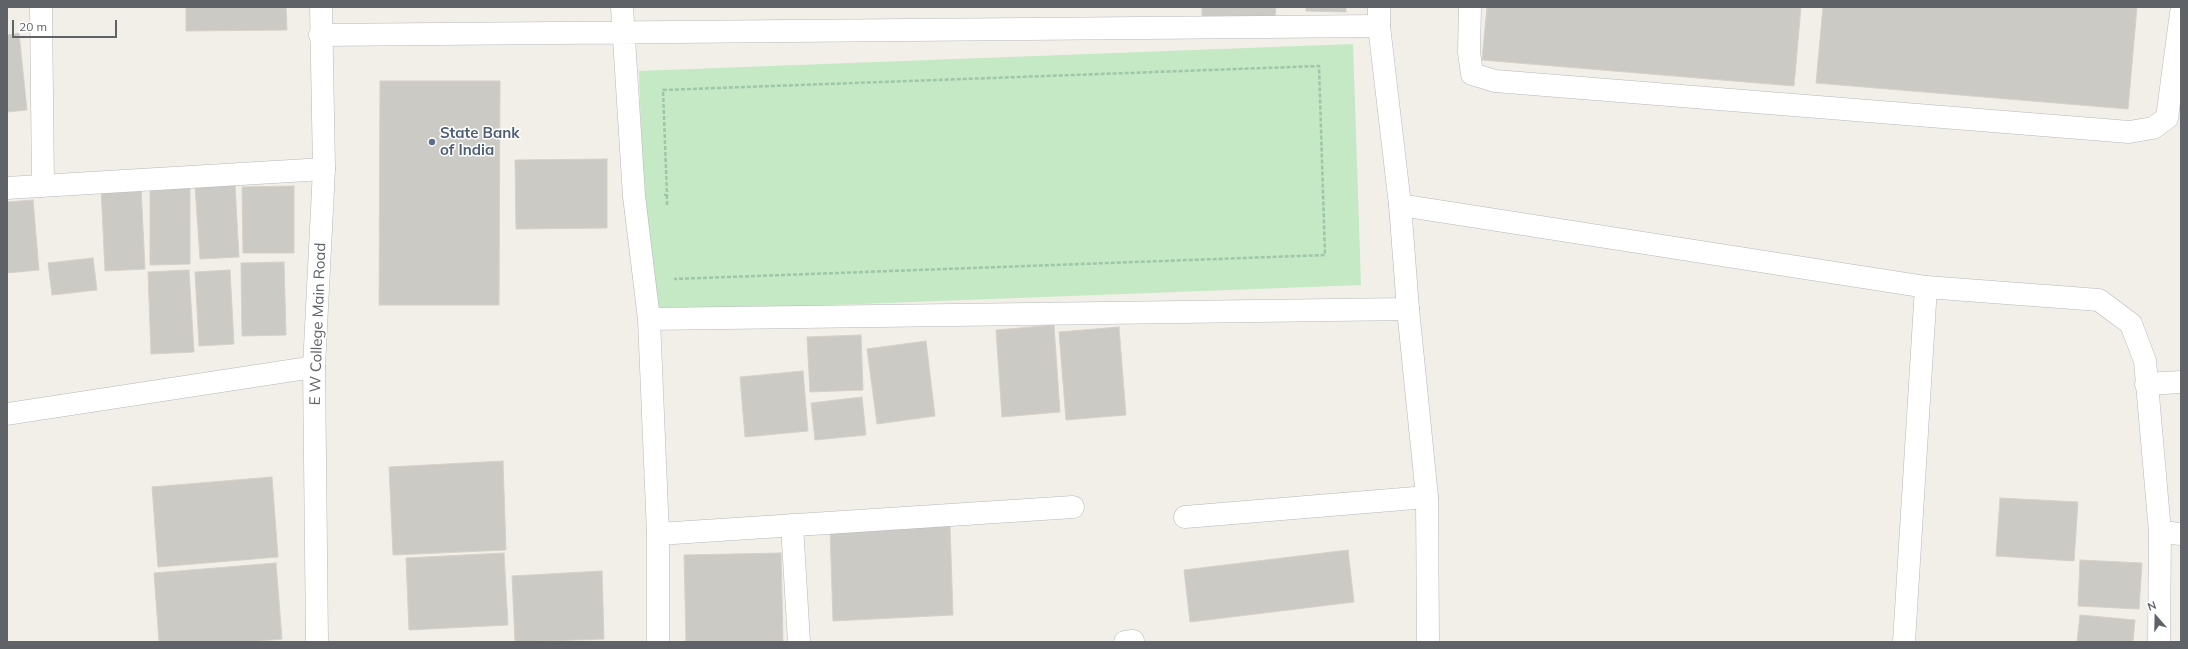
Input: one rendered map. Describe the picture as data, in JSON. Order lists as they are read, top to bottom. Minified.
{"streets":{"street":["E W College Main Road"]},"places":["State Bank of India"],"scale_bar":"20 m","north":"top"}
